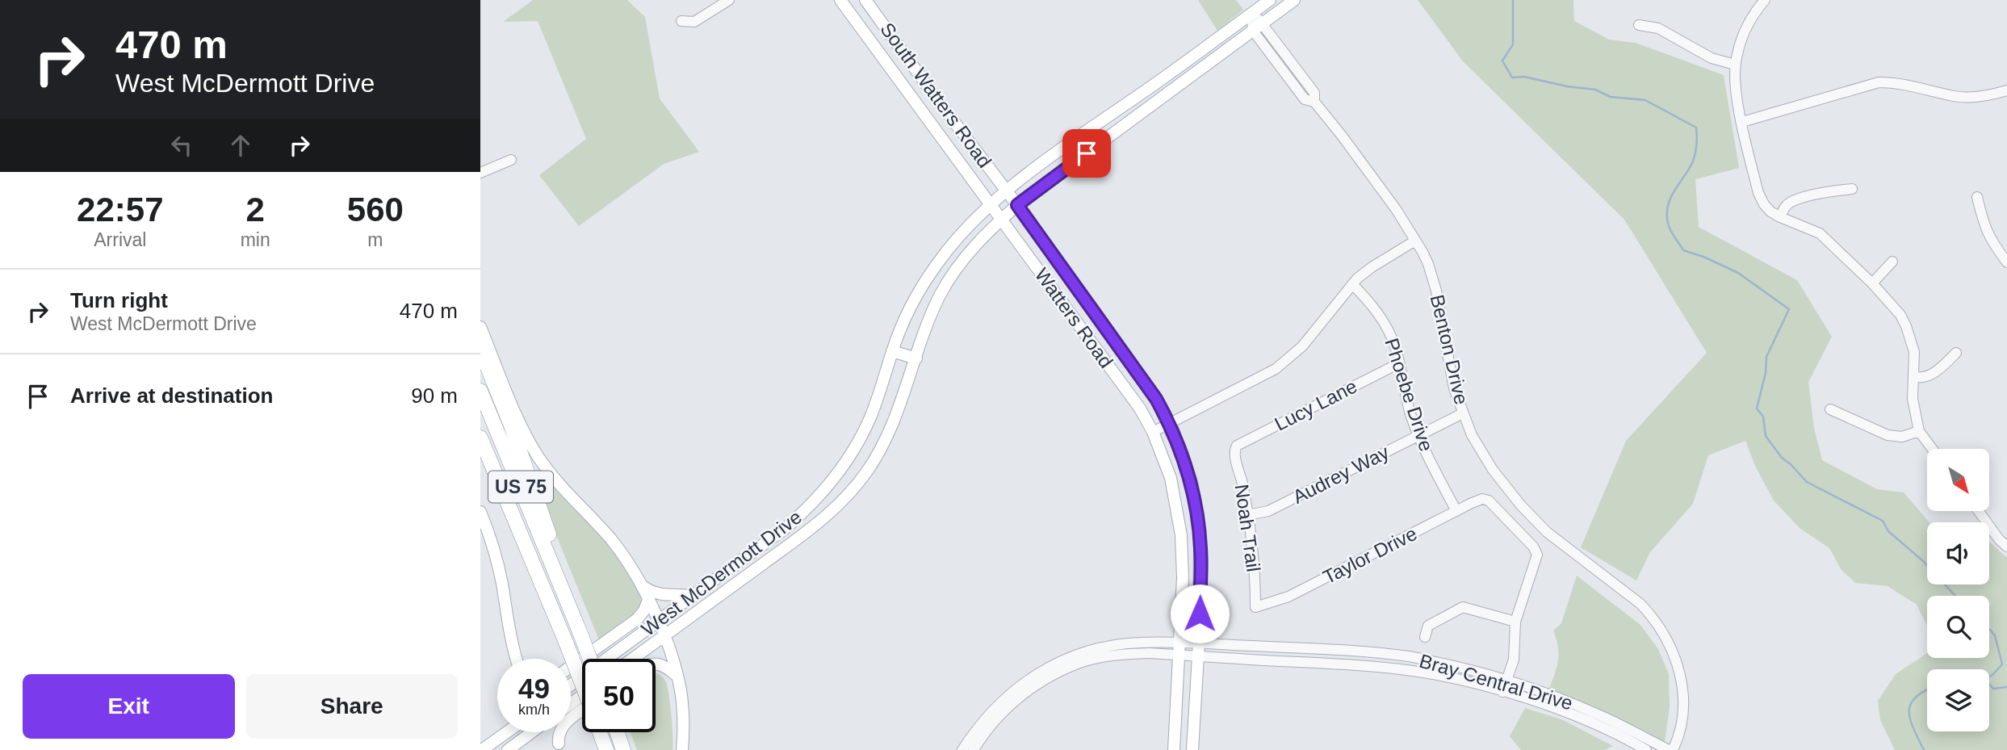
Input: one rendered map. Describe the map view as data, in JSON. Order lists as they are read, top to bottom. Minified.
{"streets":{"highway":["US 75"],"main road":["South Watters Road","Watters Road","West McDermott Drive"],"street":["Benton Drive","Phoebe Drive","Lucy Lane","Audrey Way","Noah Trail","Taylor Drive","Bray Central Drive"]},"crossings":[["South Watters Road","Watters Road"],["South Watters Road","West McDermott Drive"],["Watters Road","West McDermott Drive"],["Watters Road","Bray Central Drive"],["Benton Drive","Audrey Way"],["Benton Drive","West McDermott Drive"],["Benton Drive","Bray Central Drive"],["Phoebe Drive","Lucy Lane"],["Phoebe Drive","Audrey Way"],["Phoebe Drive","Taylor Drive"],["Lucy Lane","Noah Trail"],["Audrey Way","Noah Trail"],["Noah Trail","Taylor Drive"]],"north":"bottom right","page":{"turn":["470 m","West McDermott Drive"],"eta":["22:57","Arrival","2","min","560","m"],"list":[{"name":"Turn right","note":"West McDermott Drive","value":"470 m"},{"name":"Arrive at destination","value":"90 m"}],"speed":"49 km/h","limit":"50","buttons":["Exit","Share"]}}
